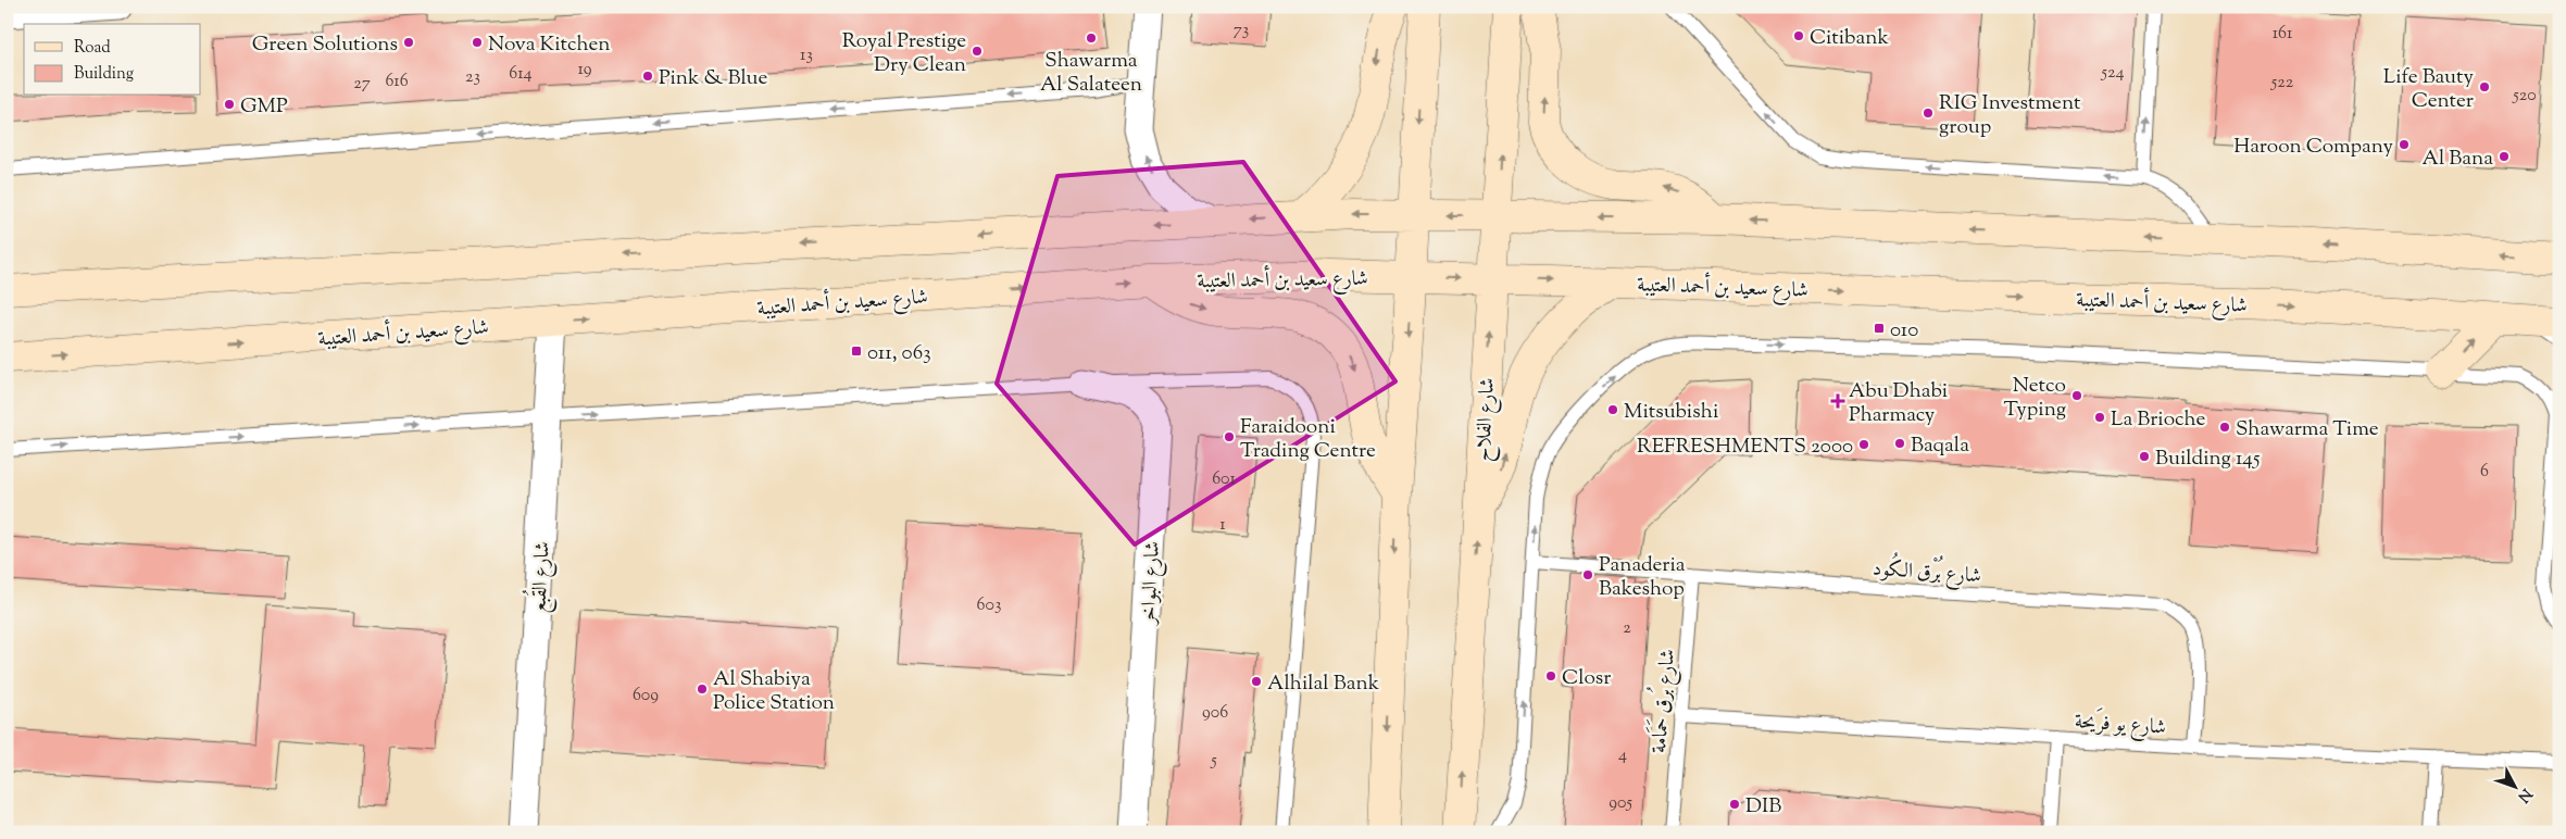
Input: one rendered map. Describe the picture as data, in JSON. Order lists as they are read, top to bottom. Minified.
{"streets":{"main road":["شارع سعيد بن أحمد العتيبة","شارع الفلاح"],"street":["شارع القُبع","شارع البواخر"],"lane":["شارع بُرْق الكُود","شارع بُرق حَمَامة","شارع يو فرَيحة"]},"crossings":[["شارع سعيد بن أحمد العتيبة","شارع الفلاح"],["شارع سعيد بن أحمد العتيبة","شارع القُبع"],["شارع بُرْق الكُود","شارع بُرق حَمَامة"],["شارع بُرْق الكُود","شارع يو فرَيحة"],["شارع بُرق حَمَامة","شارع يو فرَيحة"]],"places":{"other":["Citibank","Shawarma Al Salateen","Green Solutions","Nova Kitchen","Royal Prestige Dry Clean","Pink & Blue","Life Bauty Center","GMP","RIG Investment group","Haroon Company","Al Bana","Netco Typing","Mitsubishi","La Brioche","Shawarma Time","Faraidooni Trading Centre","Baqala","REFRESHMENTS 2000","Building 145","Panaderia Bakeshop","Closr","Alhilal Bank","Al Shabiya Police Station","DIB"],"transit":["010","011, 063"],"health":["Abu Dhabi Pharmacy"]},"house_numbers":["73","161","13","19","524","614","23","616","522","27","520","6","601","1","603","2","609","906","4","5","905"],"legend":["Road","Building"],"north":"bottom right"}
